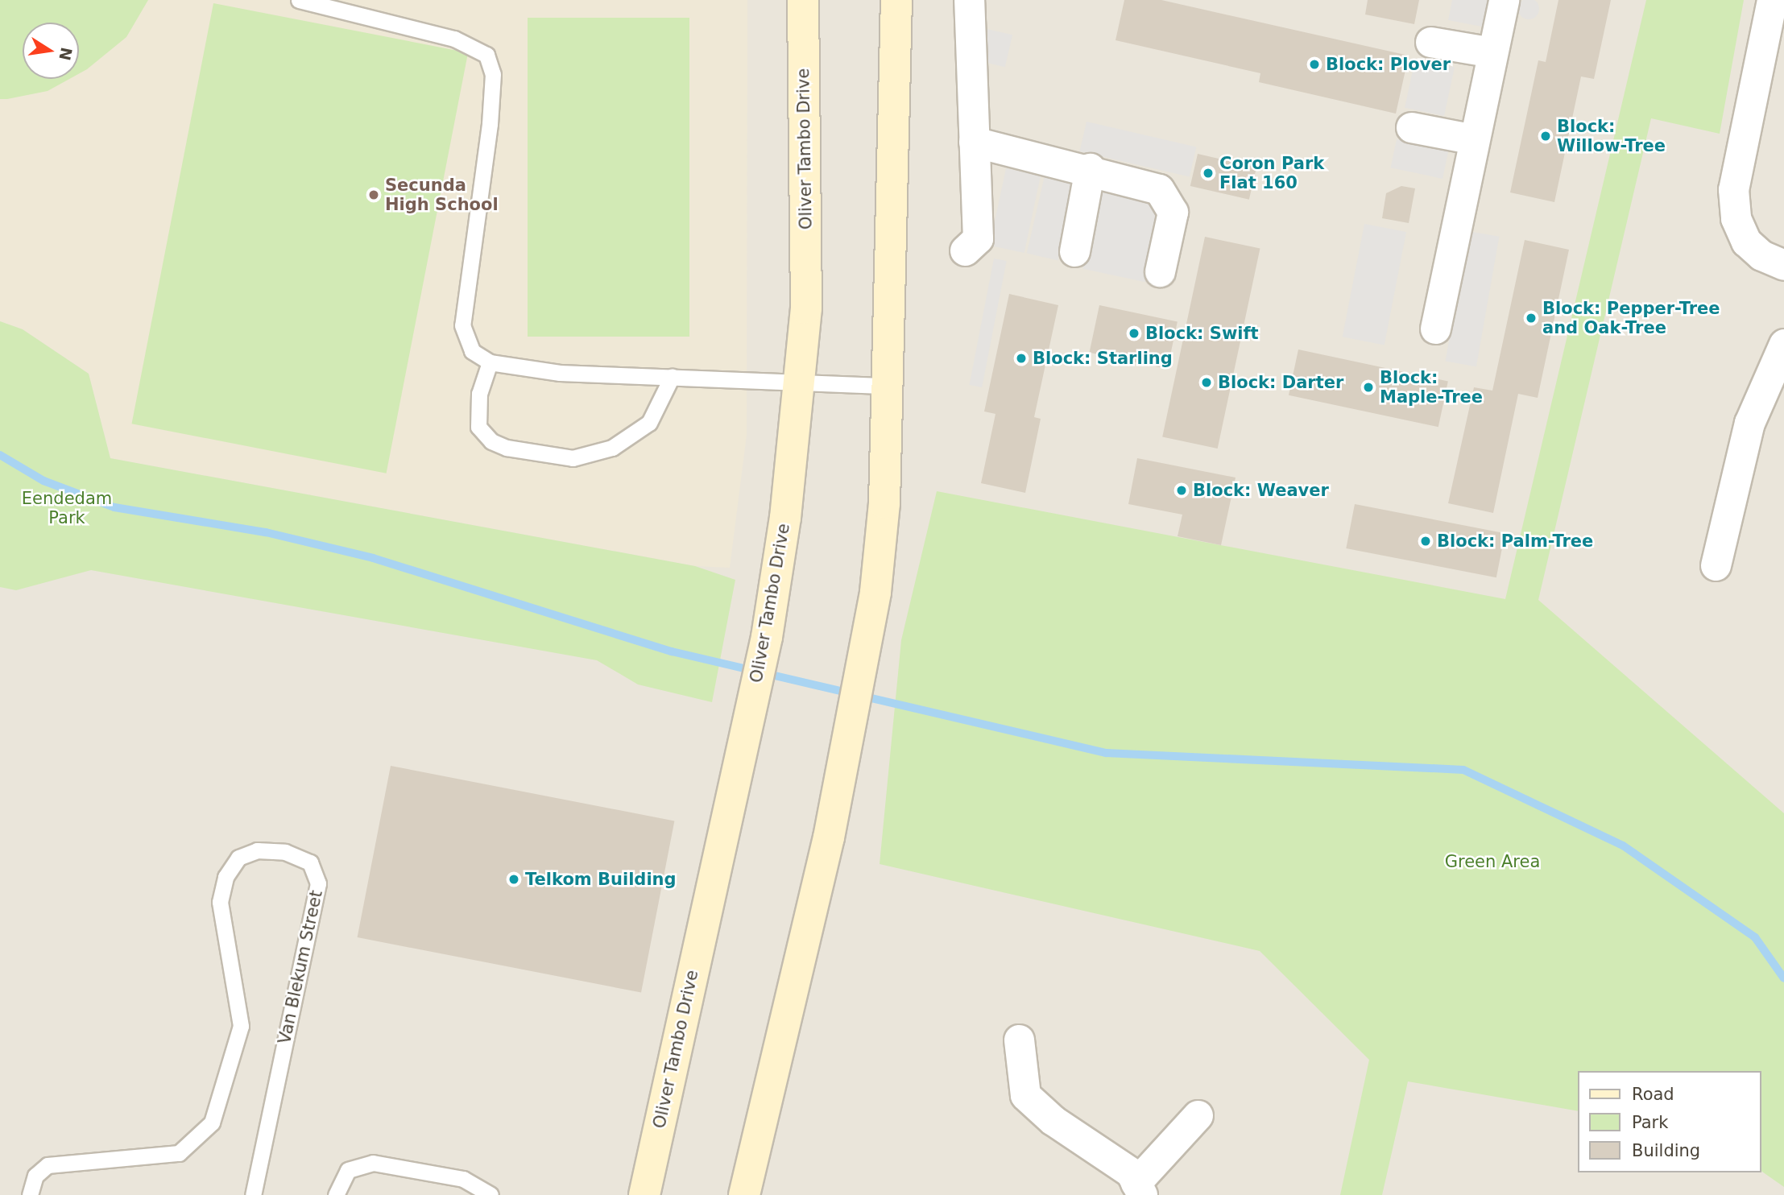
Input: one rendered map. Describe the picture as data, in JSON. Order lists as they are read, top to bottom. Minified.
{"streets":{"street":["Oliver Tambo Drive"],"lane":["Van Blekum Street"]},"parks":["Eendedam Park","Green Area"],"places":["Block: Plover","Block: Willow-Tree","Coron Park Flat 160","Secunda High School","Block: Pepper-Tree and Oak-Tree","Block: Swift","Block: Starling","Block: Darter","Block: Maple-Tree","Block: Weaver","Block: Palm-Tree","Telkom Building"],"legend":["Road","Park","Building"],"north":"right"}
